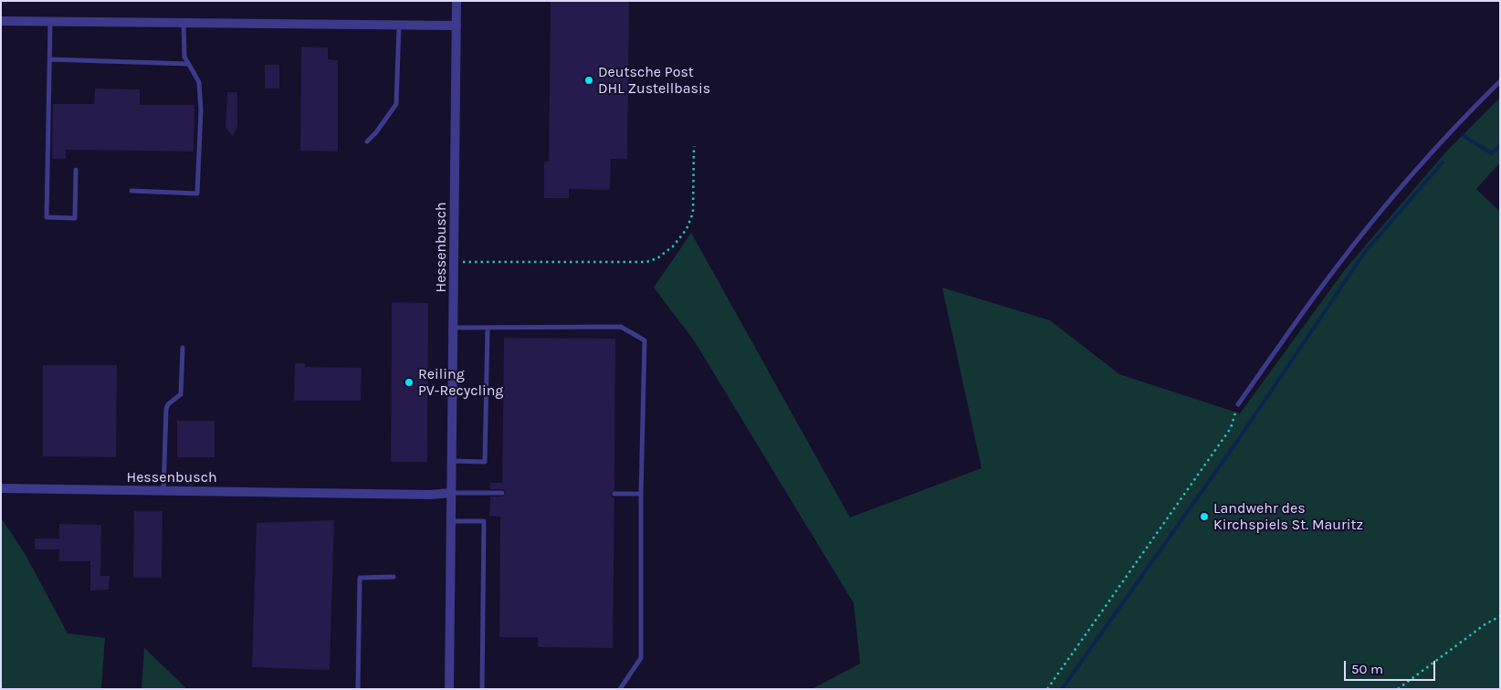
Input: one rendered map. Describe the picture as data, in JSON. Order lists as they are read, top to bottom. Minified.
{"streets":{"street":["Hessenbusch"]},"places":["Deutsche Post DHL Zustellbasis","Reiling PV-Recycling","Landwehr des Kirchspiels St. Mauritz"],"scale_bar":"50 m"}
